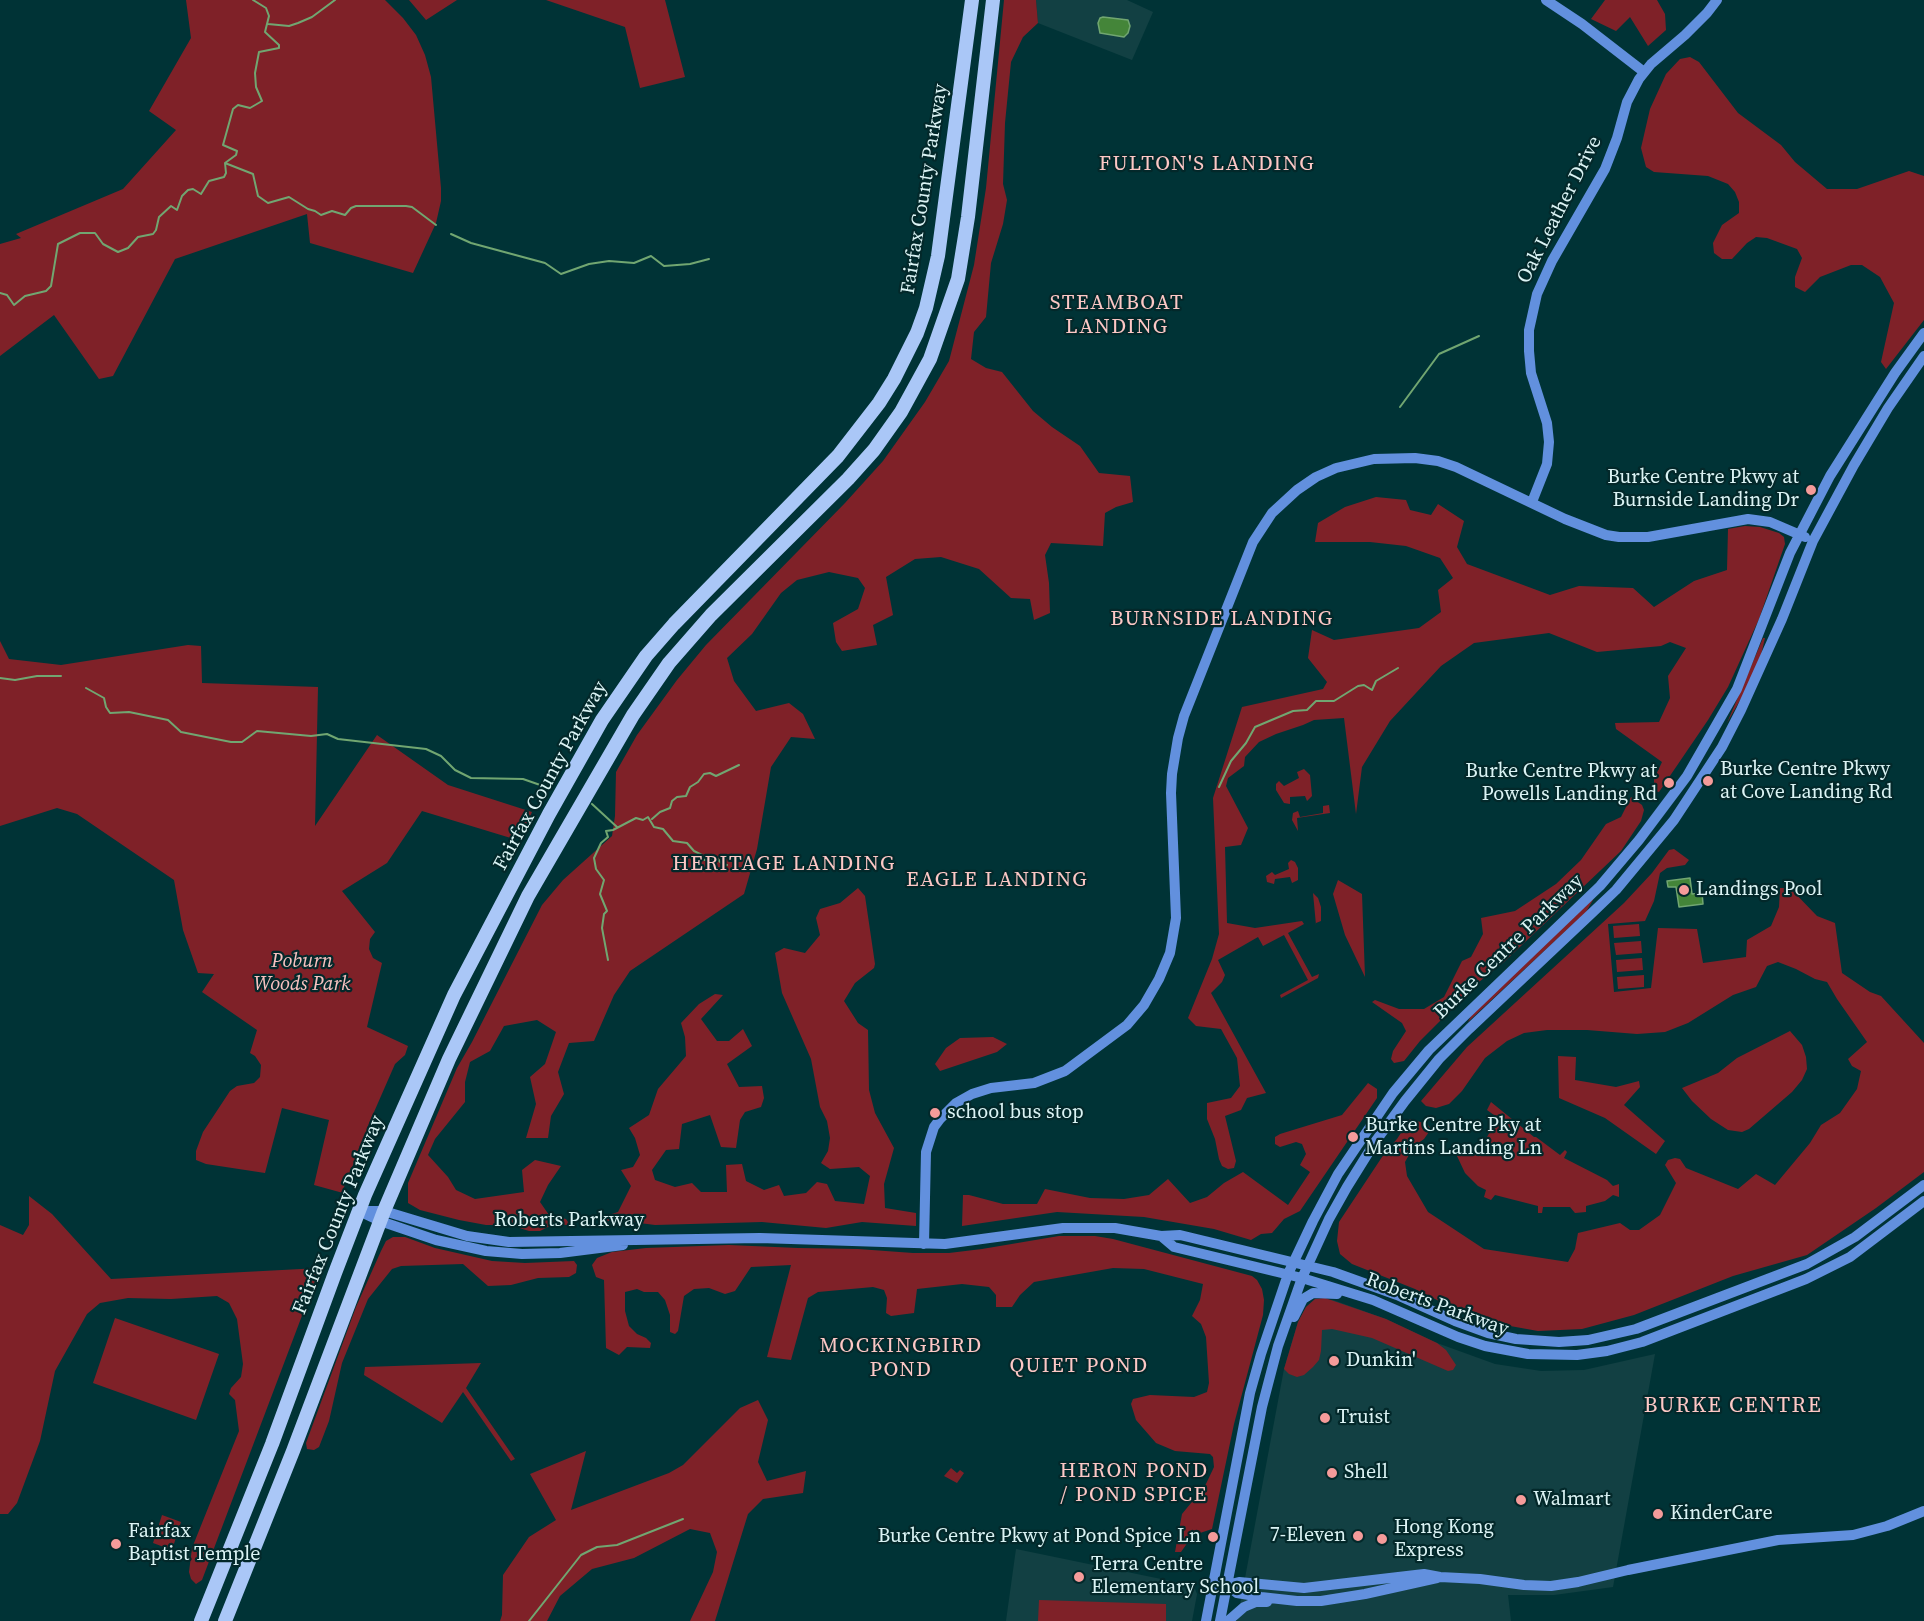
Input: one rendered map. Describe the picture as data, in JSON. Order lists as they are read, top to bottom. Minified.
{"streets":{"highway":["Fairfax County Parkway"],"main road":["Oak Leather Drive","Burke Centre Parkway","Roberts Parkway"]},"crossings":[["Fairfax County Parkway","Roberts Parkway"],["Burke Centre Parkway","Roberts Parkway"]],"districts":["FULTON'S LANDING","STEAMBOAT LANDING","BURNSIDE LANDING","HERITAGE LANDING","EAGLE LANDING","MOCKINGBIRD POND","QUIET POND","BURKE CENTRE","HERON POND / POND SPICE"],"parks":["Poburn Woods Park"],"places":["Burke Centre Pkwy at Burnside Landing Dr","Burke Centre Pkwy at Cove Landing Rd","Burke Centre Pkwy at Powells Landing Rd","Landings Pool","school bus stop","Burke Centre Pky at Martins Landing Ln","Dunkin'","Truist","Shell","Walmart","KinderCare","7-Eleven","Burke Centre Pkwy at Pond Spice Ln","Hong Kong Express","Fairfax Baptist Temple","Terra Centre Elementary School"]}
